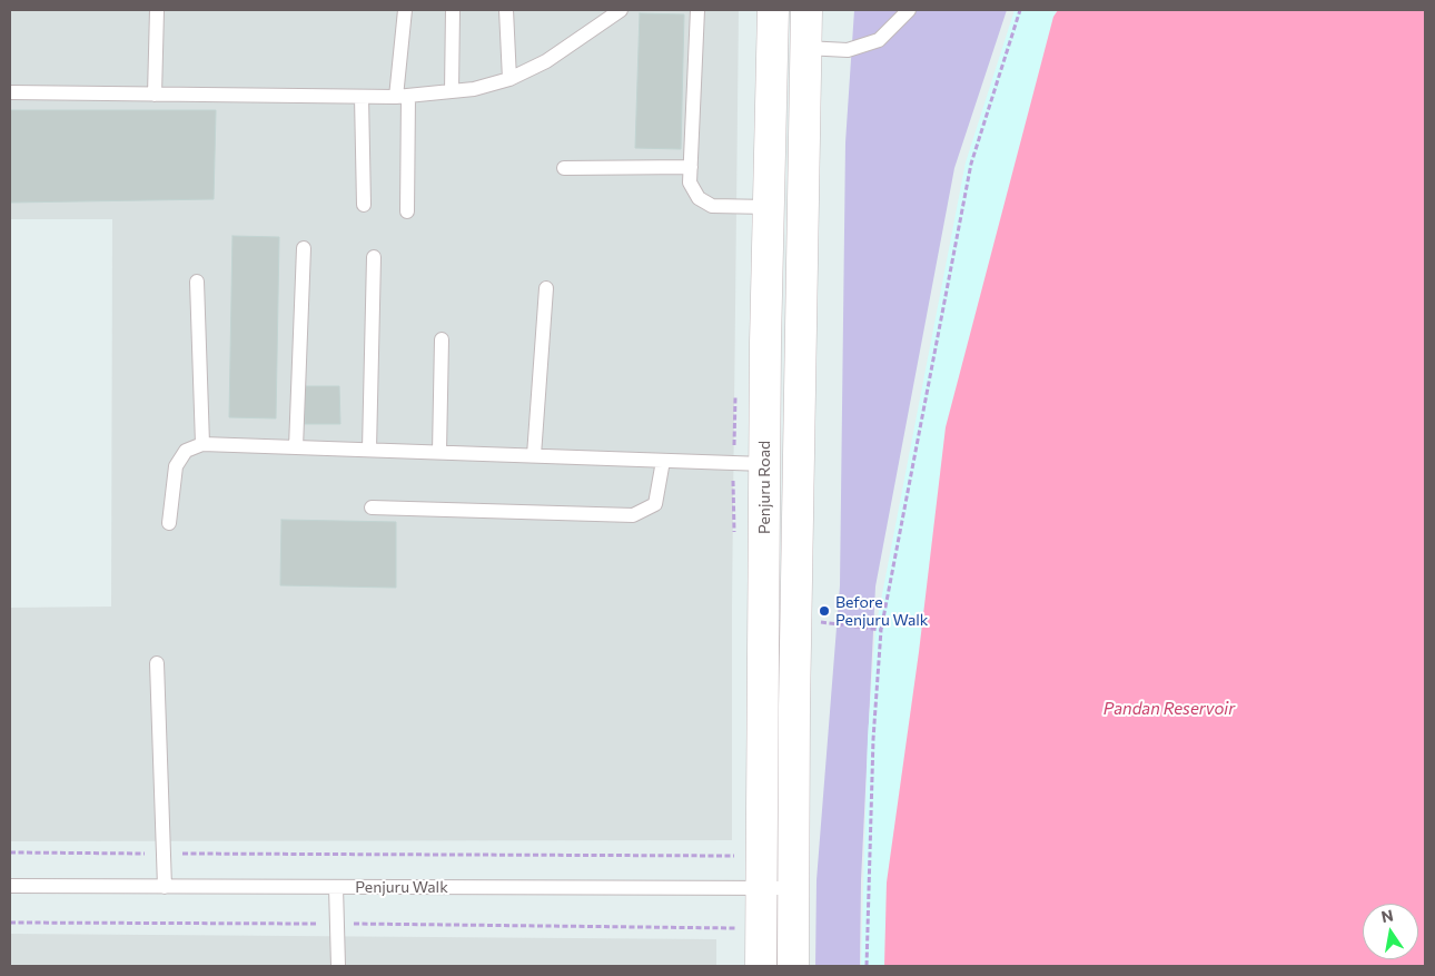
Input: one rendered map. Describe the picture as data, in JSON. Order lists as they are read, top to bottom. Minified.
{"streets":{"main road":["Penjuru Road"],"lane":["Penjuru Walk"]},"crossings":[["Penjuru Road","Penjuru Walk"]],"water":["Pandan Reservoir"],"places":["Before Penjuru Walk"],"north":"top"}
